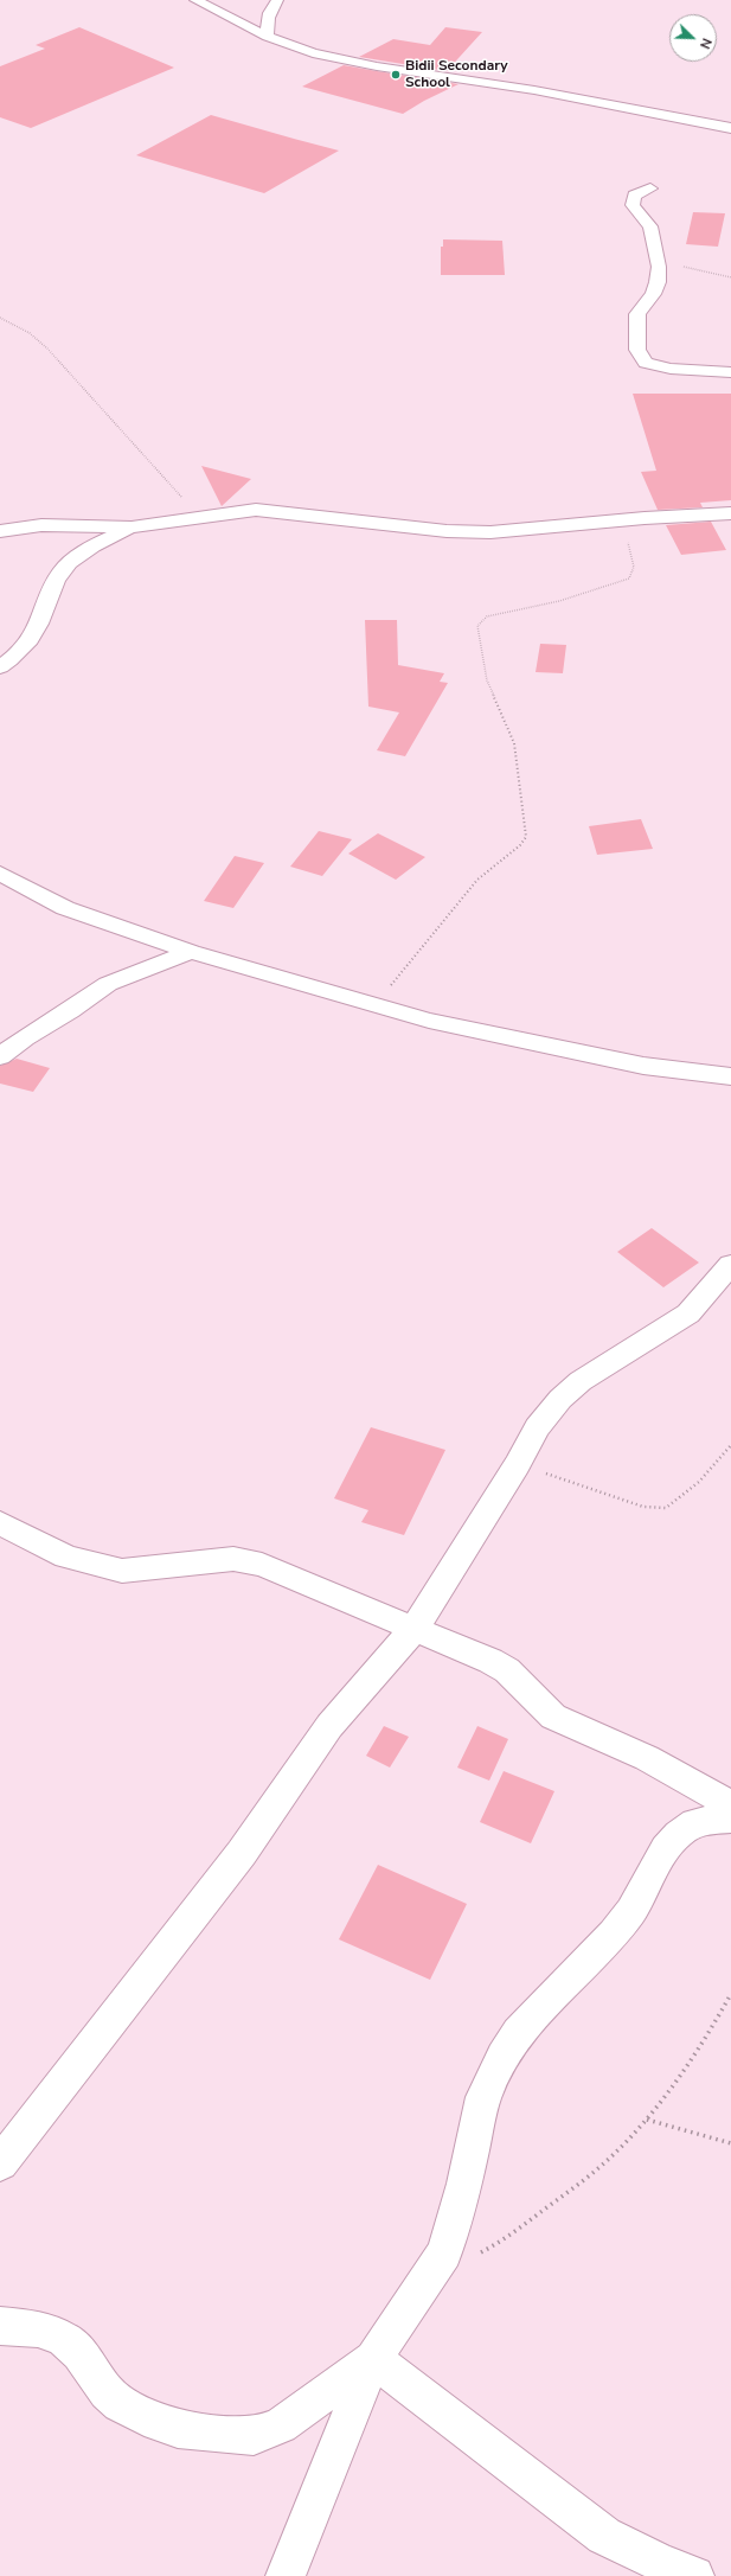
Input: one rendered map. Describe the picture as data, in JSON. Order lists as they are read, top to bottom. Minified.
{"places":["Bidii Secondary School"],"north":"bottom right"}
